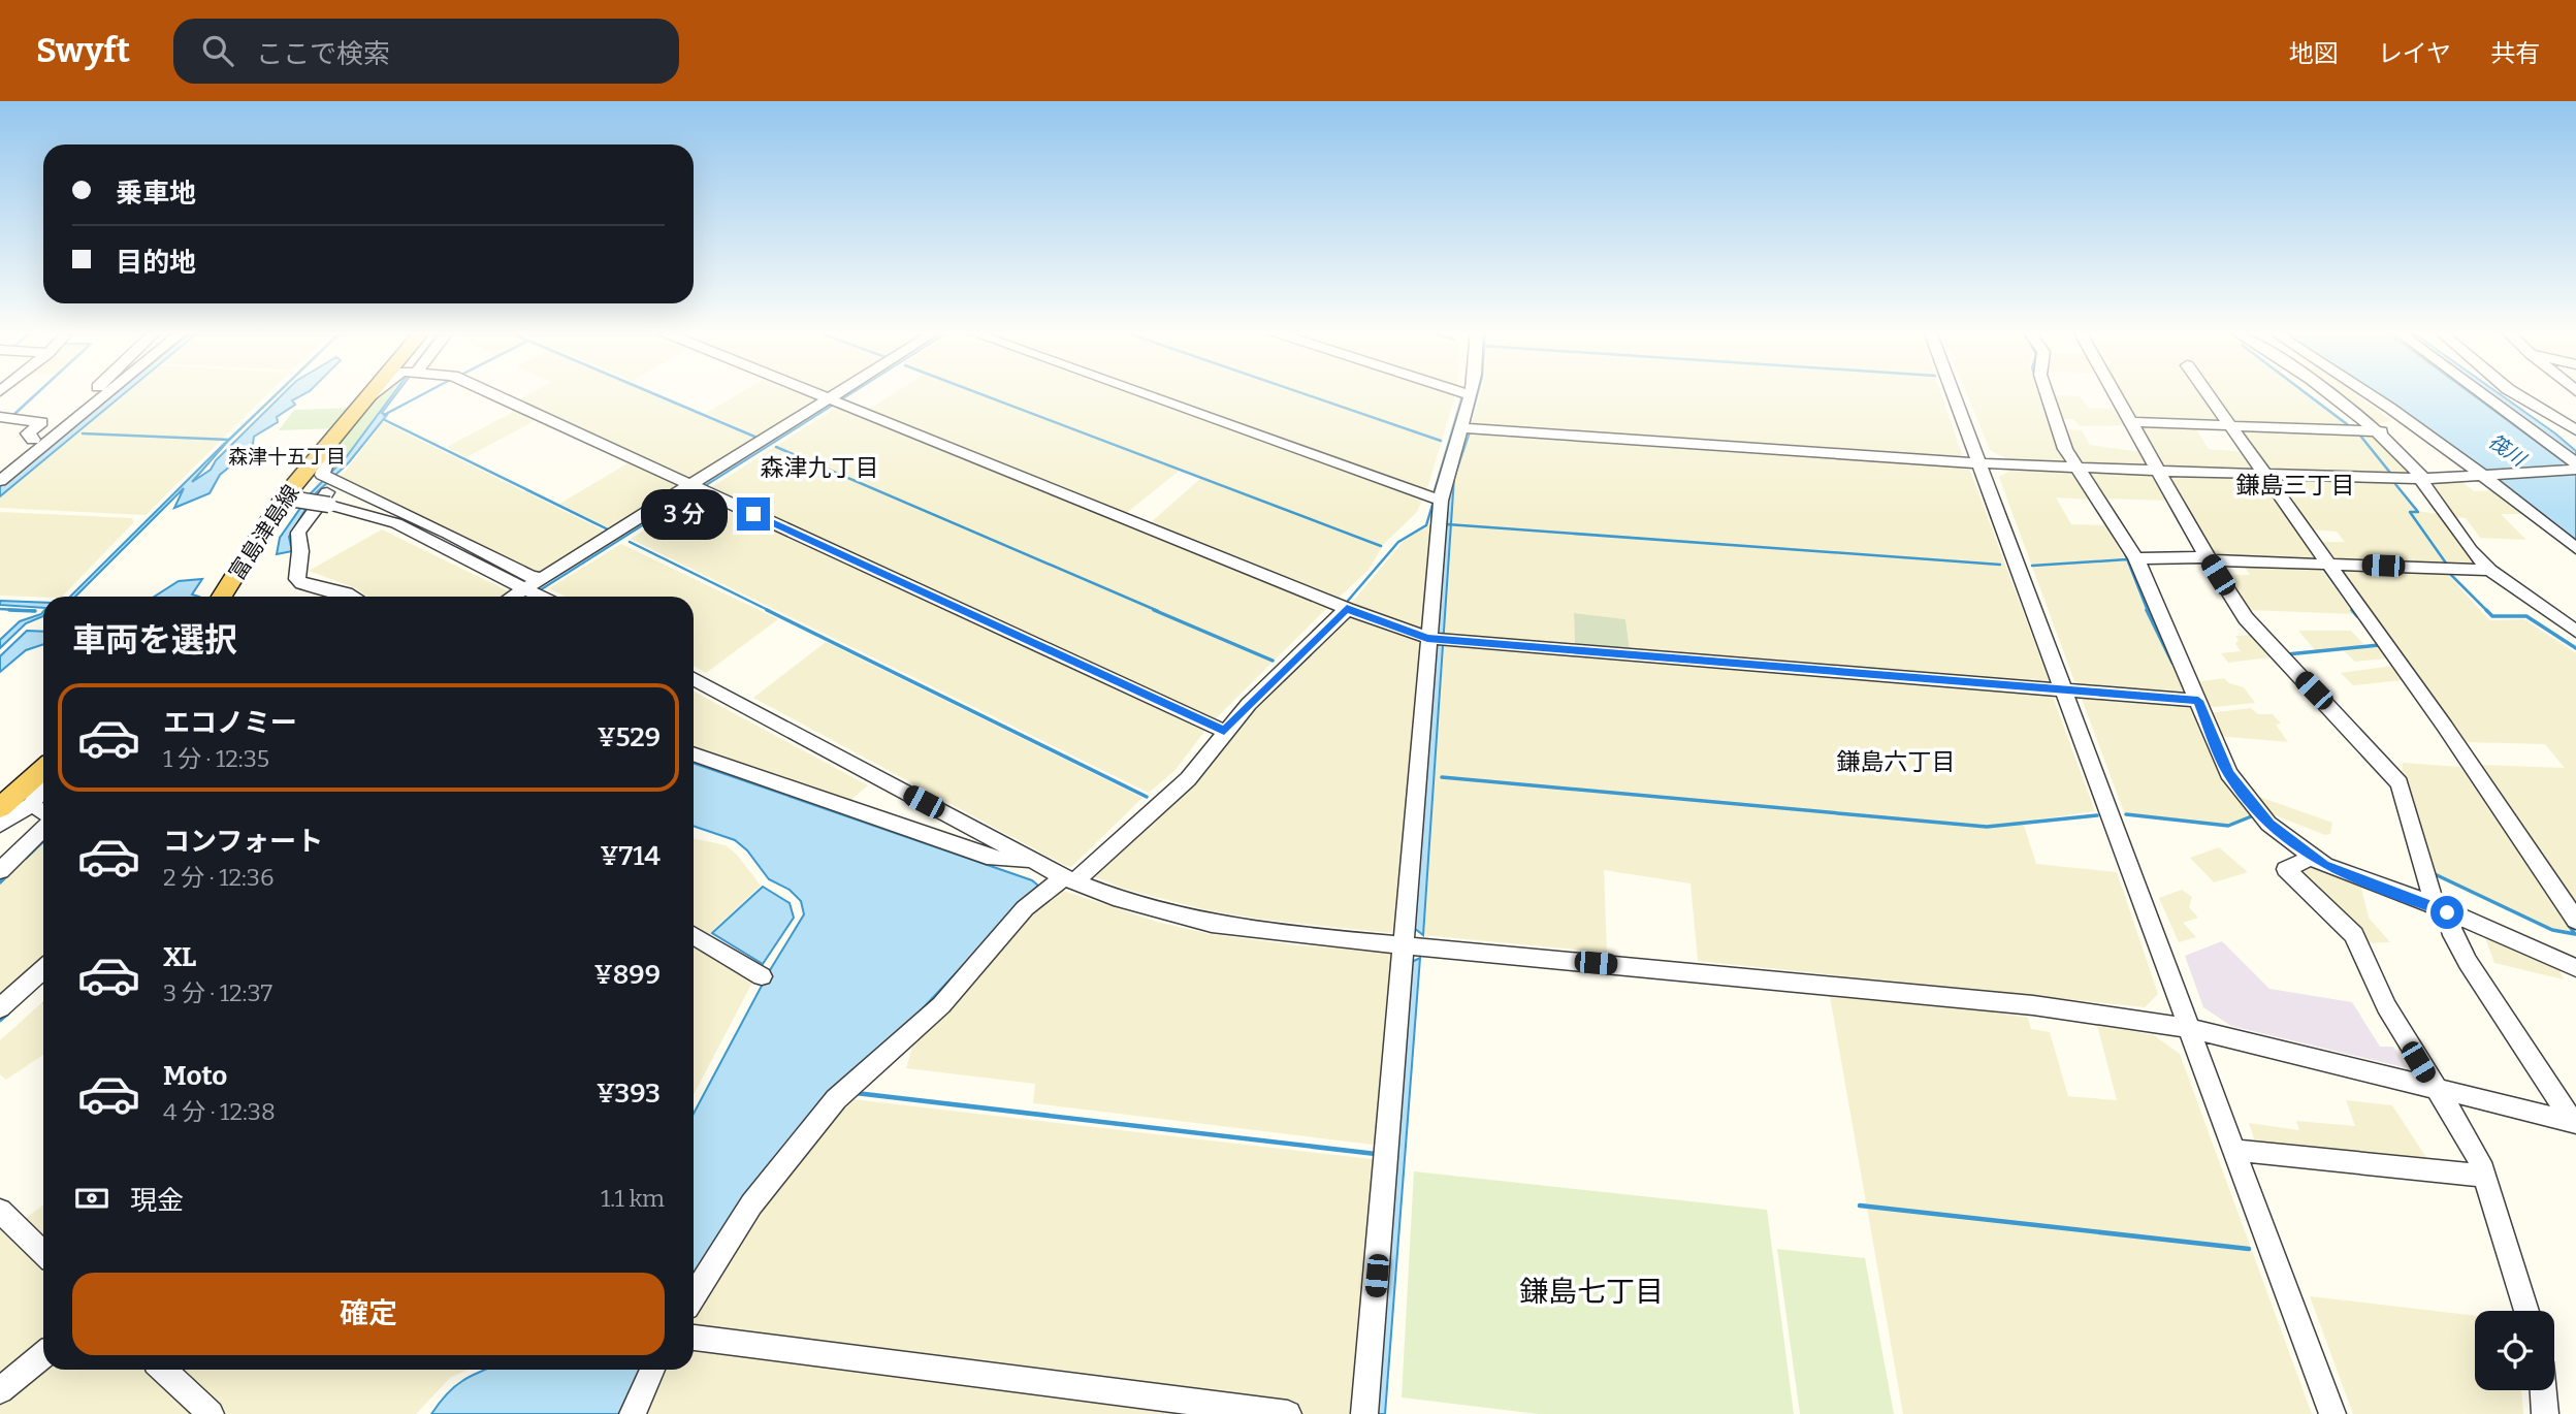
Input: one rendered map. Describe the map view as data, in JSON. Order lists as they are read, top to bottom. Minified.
{"streets":{"main road":["富島津島線"]},"districts":["森津十五丁目","森津九丁目","鎌島三丁目","鎌島六丁目","鎌島七丁目"],"water":["筏川"],"page":{"header":"Swyft","search":"ここで検索","nav":["地図","レイヤ","共有"],"banner":["乗車地","目的地"],"bubble":"3 分","heading":"車両を選択","list":[{"name":"エコノミー","note":"1 分 · 12:35","value":"¥529"},{"name":"コンフォート","note":"2 分 · 12:36","value":"¥714"},{"name":"XL","note":"3 分 · 12:37","value":"¥899"},{"name":"Moto","note":"4 分 · 12:38","value":"¥393"}],"pay":["現金","1.1 km"],"buttons":"確定"}}
